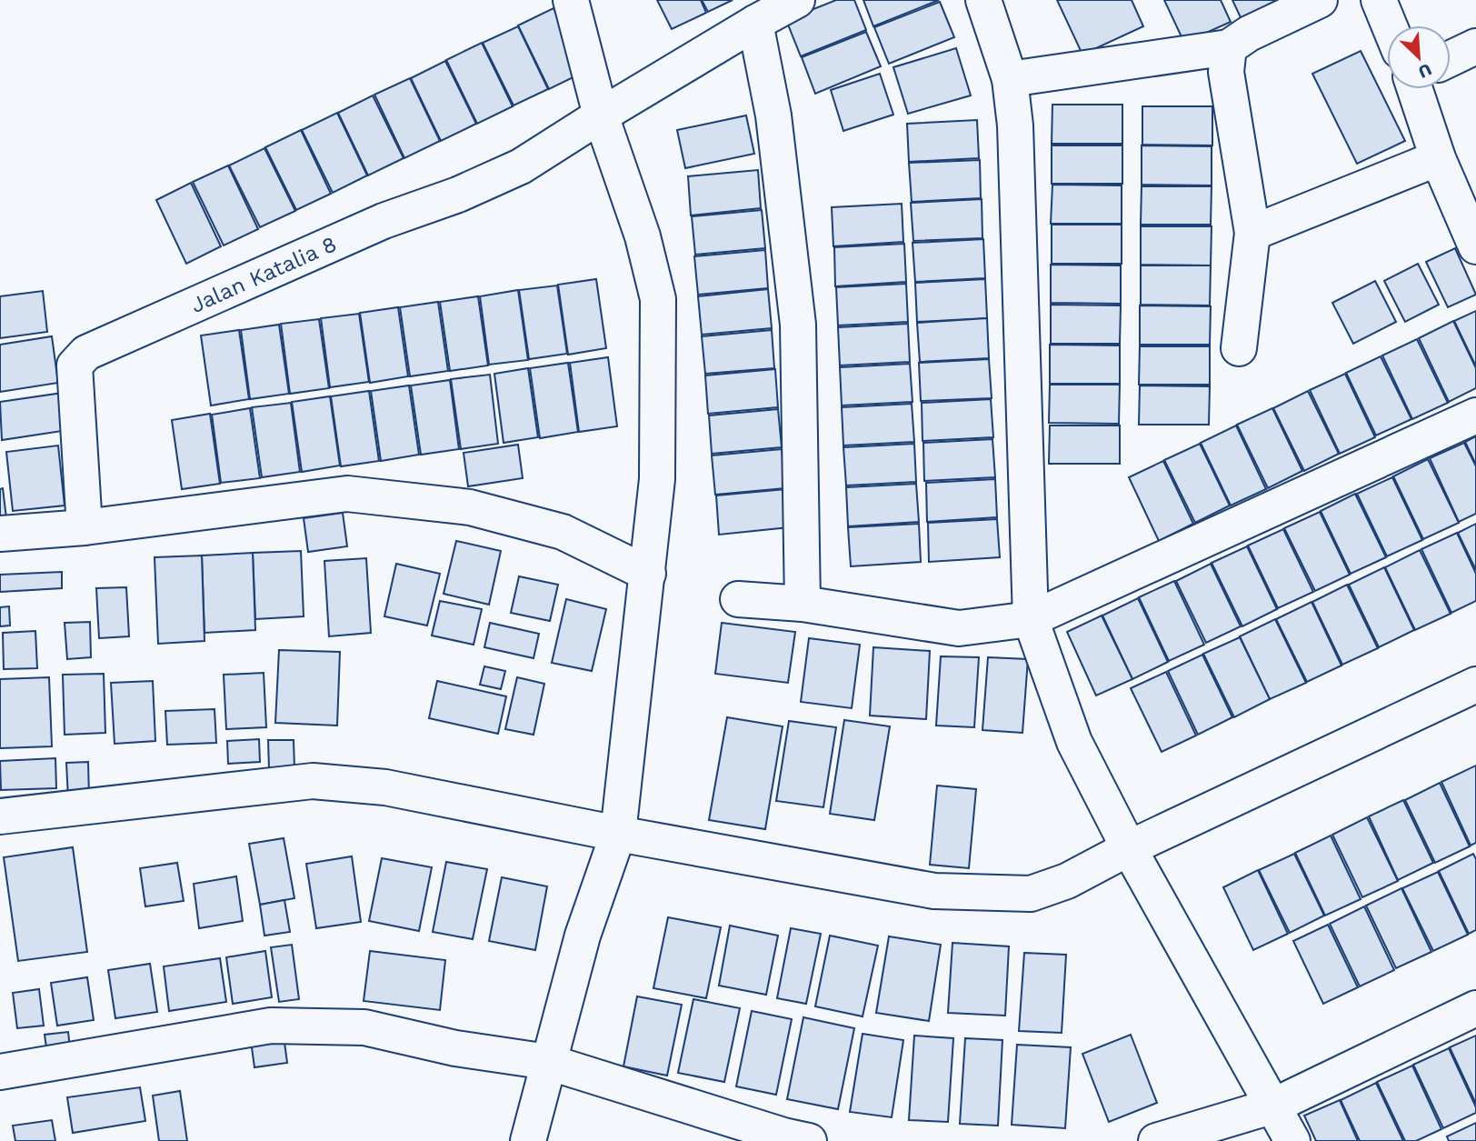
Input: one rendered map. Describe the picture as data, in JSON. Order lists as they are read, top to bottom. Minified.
{"streets":{"street":["Jalan Katalia 8"]},"north":"bottom right"}
